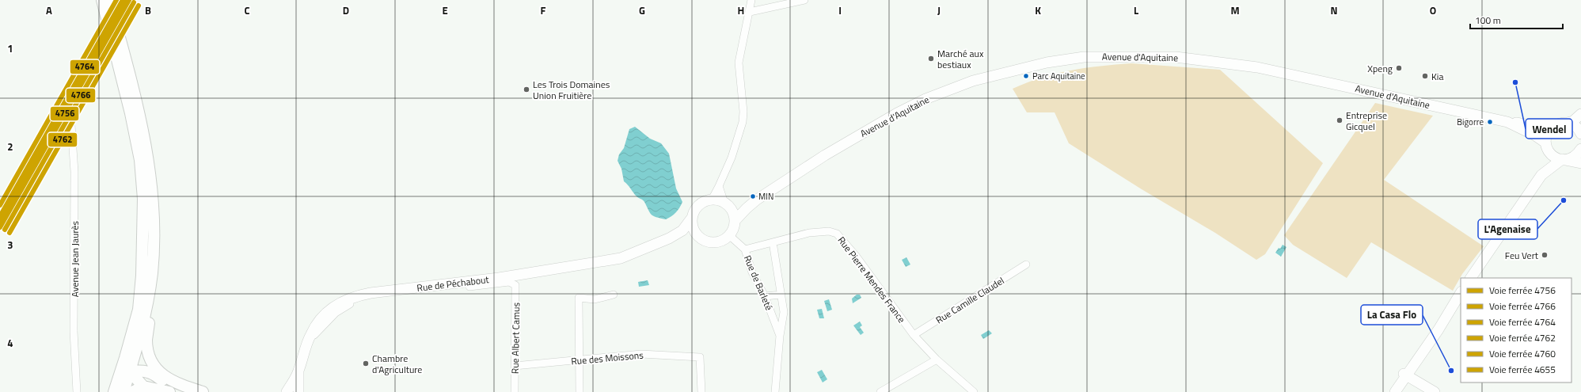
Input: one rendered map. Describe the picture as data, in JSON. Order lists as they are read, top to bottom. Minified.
{"streets":{"street":["Avenue d'Aquitaine","Avenue Jean Jaurès","Rue Pierre Mendes France","Rue de Barleté","Rue de Péchabout","Rue Camille Claudel","Rue Albert Camus","Rue des Moissons"]},"crossings":[["Avenue d'Aquitaine","Rue de Barleté"],["Avenue d'Aquitaine","Rue de Péchabout"],["Rue Pierre Mendes France","Rue de Barleté"],["Rue Pierre Mendes France","Rue Camille Claudel"],["Rue de Barleté","Rue de Péchabout"],["Rue de Péchabout","Rue Albert Camus"],["Rue Albert Camus","Rue des Moissons"]],"places":["Marché aux bestiaux","Xpeng","Parc Aquitaine","Kia","Wendel","Les Trois Domaines Union Fruitière","Entreprise Gicquel","Bigorre","MIN","L'Agenaise","Feu Vert","Chambre d'Agriculture","La Casa Flo"],"lines":["rail line 4756","rail line 4764","rail line 4760","rail line 4655","rail line 4766","rail line 4762"],"legend":["Voie ferrée 4756","Voie ferrée 4766","Voie ferrée 4764","Voie ferrée 4762","Voie ferrée 4760","Voie ferrée 4655"],"scale_bar":"100 m","grid":{"columns":["A","B","C","D","E","F","G","H","I","J","K","L","M","N","O"],"rows":["1","2","3","4"]}}
